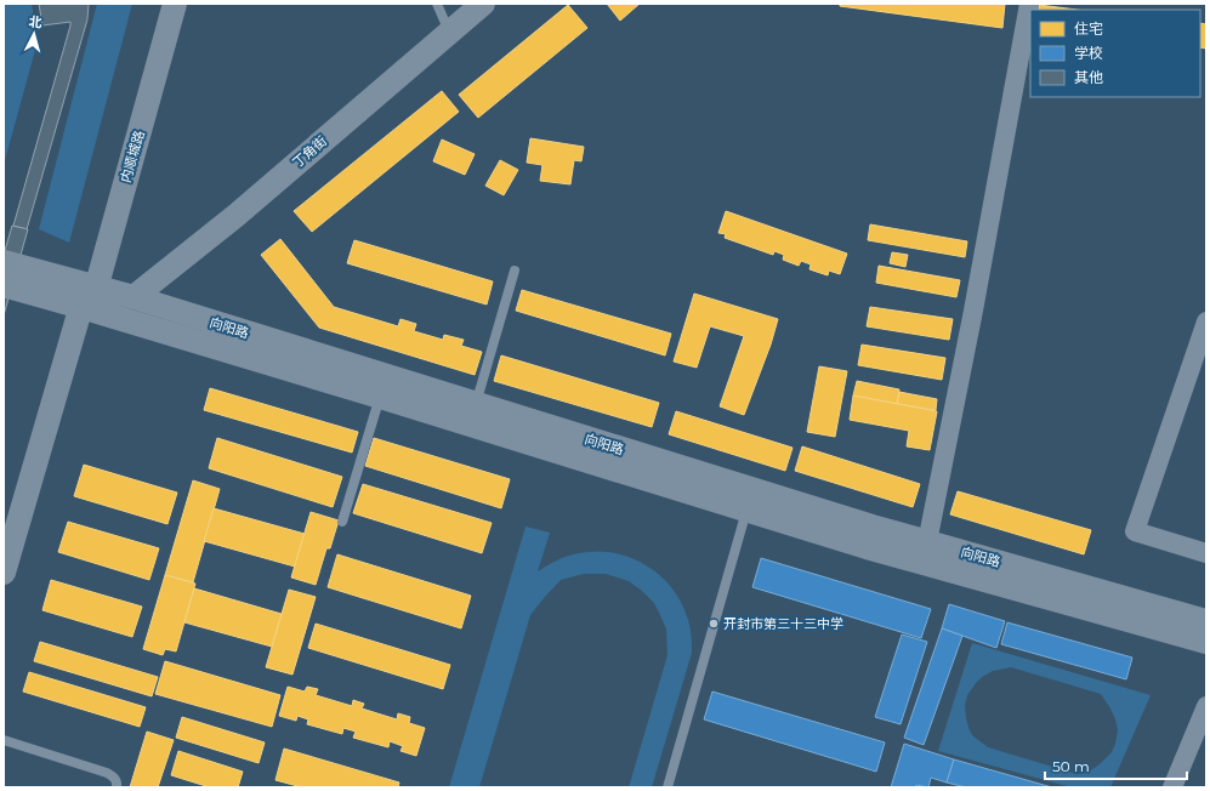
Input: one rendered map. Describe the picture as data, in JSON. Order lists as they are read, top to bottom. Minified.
{"streets":{"street":["丁角街","内顺城路","向阳路"]},"crossings":[["丁角街","向阳路"],["内顺城路","向阳路"]],"places":["开封市第三十三中学"],"legend":["住宅","学校","其他"],"scale_bar":"50 m","north":"top"}
